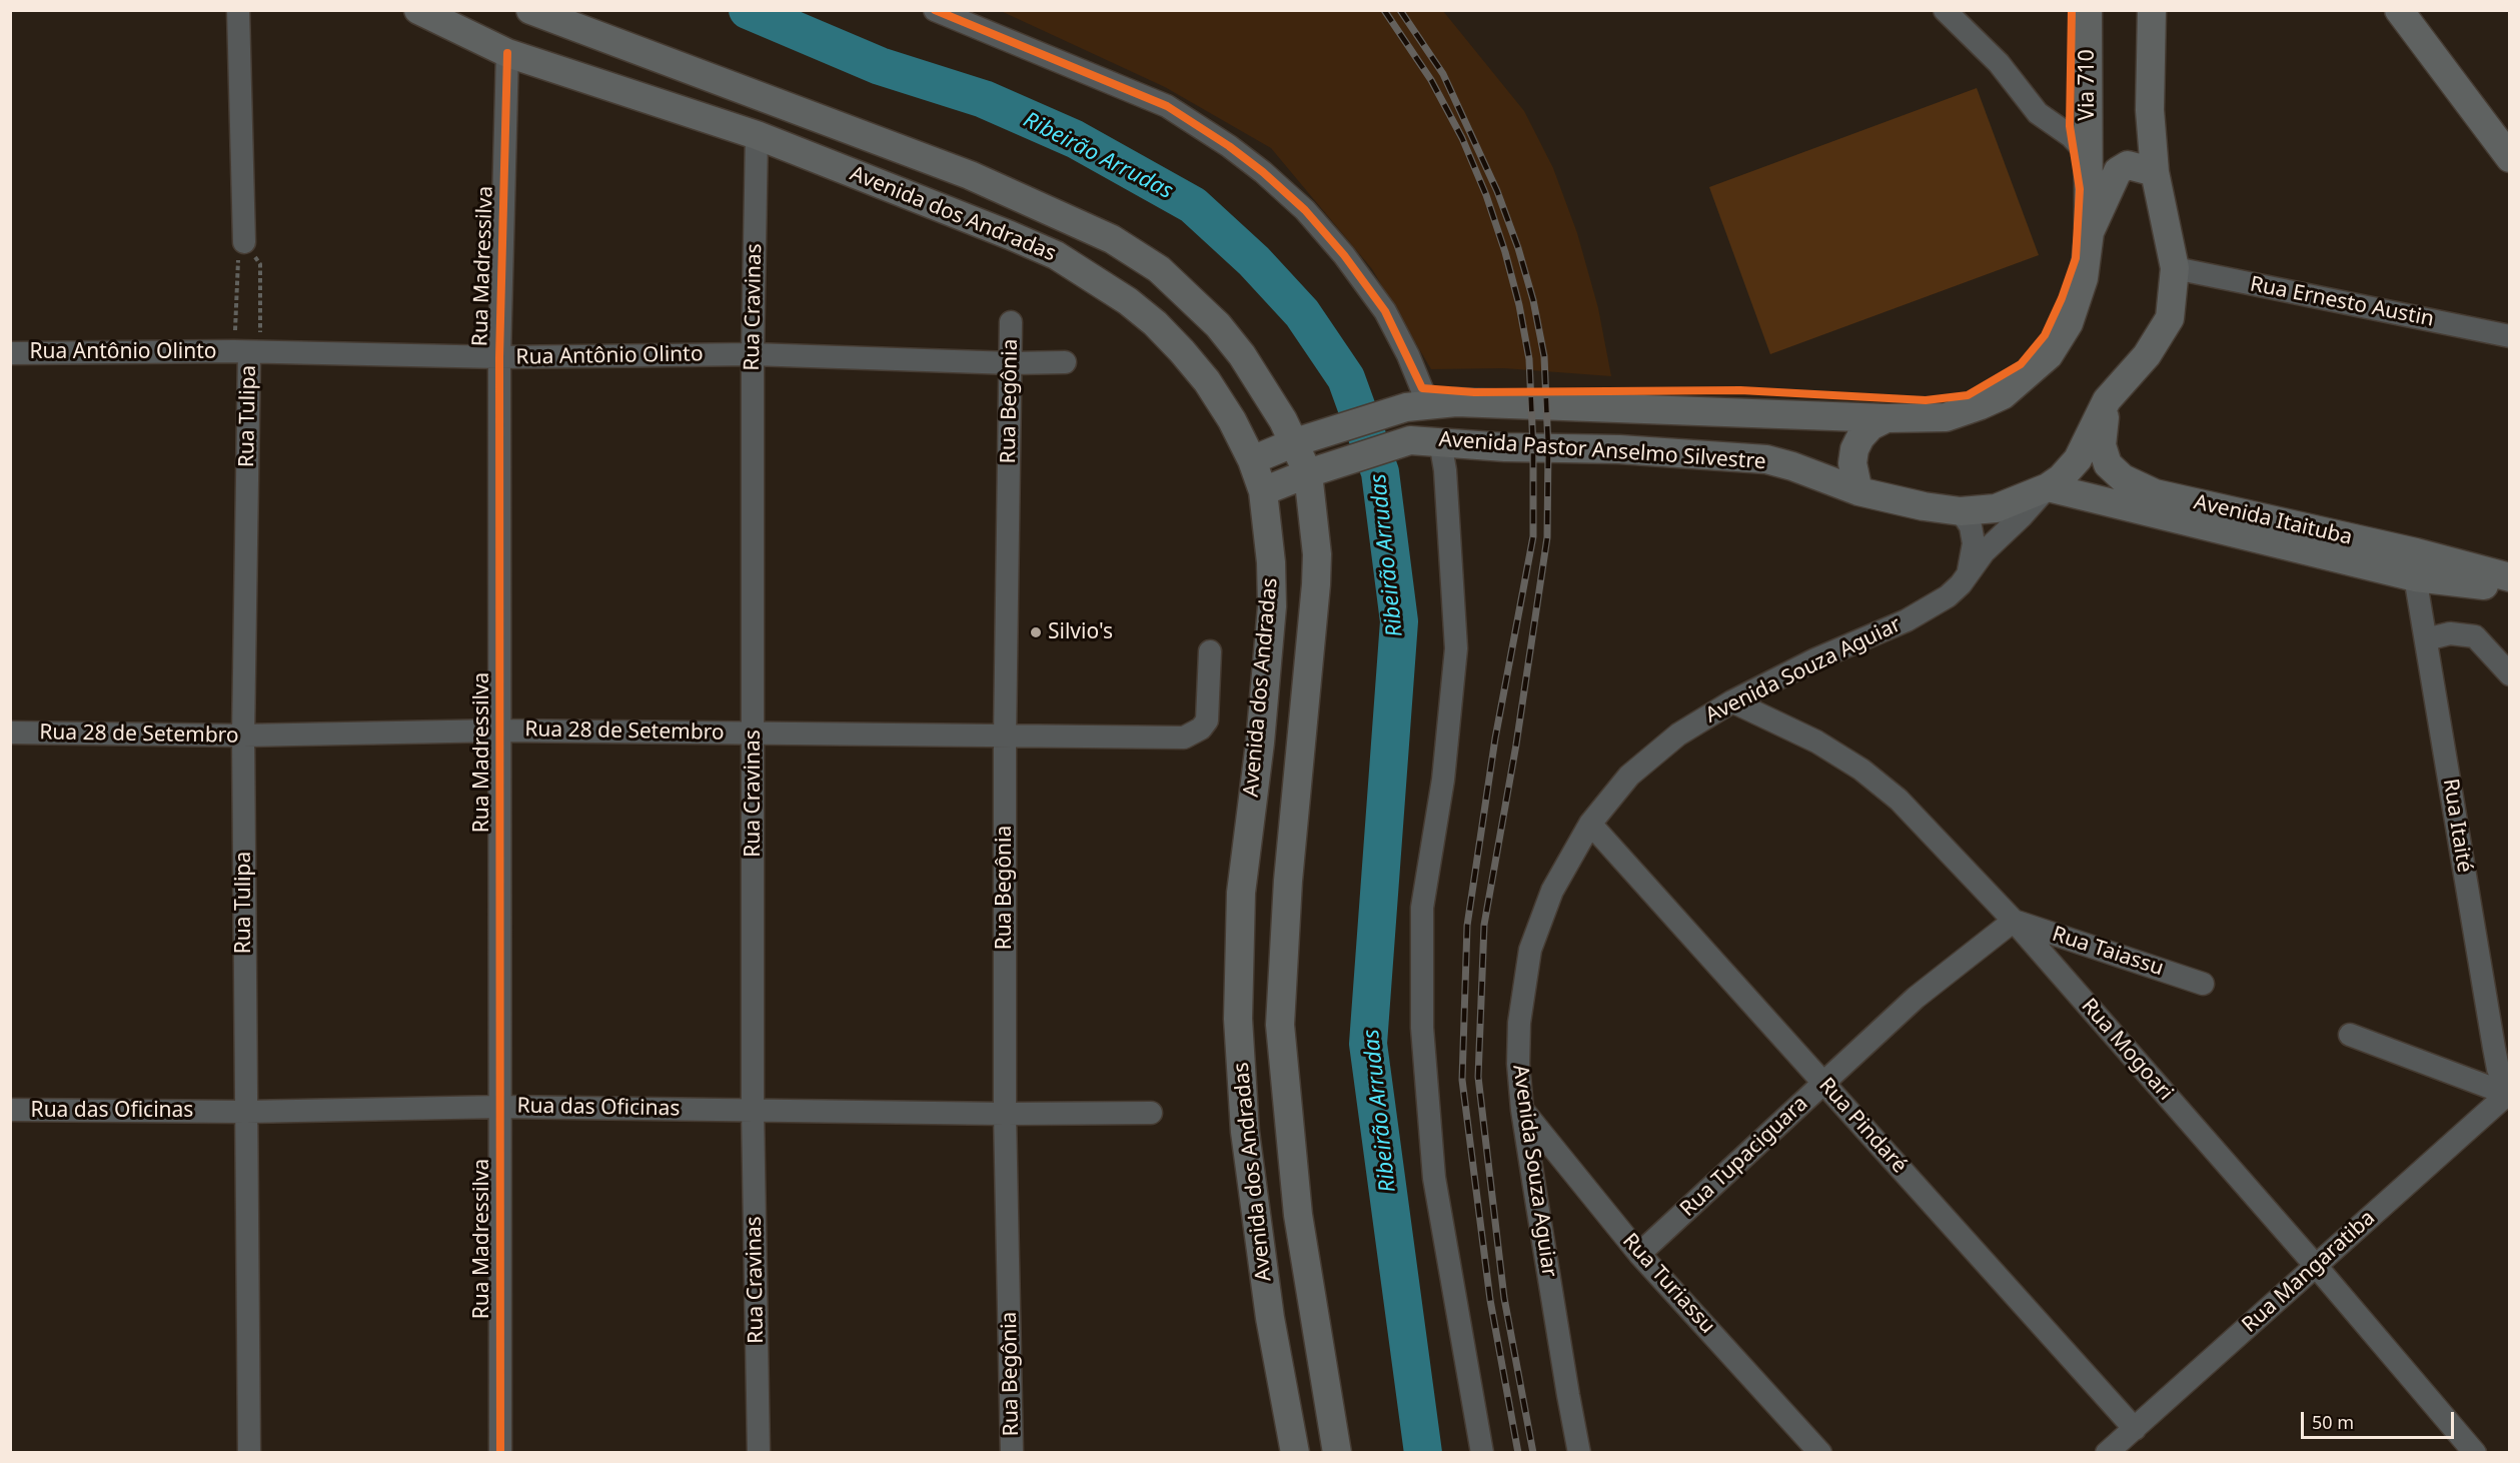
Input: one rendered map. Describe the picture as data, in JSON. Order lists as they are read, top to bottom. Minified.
{"streets":{"main road":["Via 710","Avenida dos Andradas","Avenida Pastor Anselmo Silvestre","Avenida Itaituba"],"street":["Rua Madressilva","Rua Ernesto Austin","Rua Cravinas","Rua Antônio Olinto","Rua Begônia","Rua Tulipa","Avenida Souza Aguiar","Rua 28 de Setembro","Rua Itaité","Rua Taiassu","Rua Mogoari","Rua das Oficinas","Rua Pindaré","Rua Tupaciguara","Rua Mangaratiba","Rua Turiassu"]},"crossings":[["Via 710","Avenida Pastor Anselmo Silvestre"],["Avenida dos Andradas","Rua Madressilva"],["Avenida dos Andradas","Rua Cravinas"],["Avenida dos Andradas","Avenida Pastor Anselmo Silvestre"],["Rua Madressilva","Rua Antônio Olinto"],["Rua Madressilva","Rua 28 de Setembro"],["Rua Madressilva","Rua das Oficinas"],["Rua Ernesto Austin","Avenida Pastor Anselmo Silvestre"],["Rua Cravinas","Rua Antônio Olinto"],["Rua Cravinas","Rua 28 de Setembro"],["Rua Cravinas","Rua das Oficinas"],["Rua Antônio Olinto","Rua Begônia"],["Rua Antônio Olinto","Rua Tulipa"],["Rua Begônia","Rua 28 de Setembro"],["Rua Begônia","Rua das Oficinas"],["Rua Tulipa","Rua 28 de Setembro"],["Rua Tulipa","Rua das Oficinas"],["Avenida Pastor Anselmo Silvestre","Avenida Itaituba"],["Avenida Pastor Anselmo Silvestre","Avenida Souza Aguiar"],["Avenida Itaituba","Avenida Souza Aguiar"],["Avenida Itaituba","Rua Itaité"],["Avenida Souza Aguiar","Rua Mogoari"],["Avenida Souza Aguiar","Rua Pindaré"],["Avenida Souza Aguiar","Rua Turiassu"],["Rua Itaité","Rua Mangaratiba"],["Rua Taiassu","Rua Mogoari"],["Rua Taiassu","Rua Tupaciguara"],["Rua Mogoari","Rua Tupaciguara"],["Rua Mogoari","Rua Mangaratiba"],["Rua Pindaré","Rua Tupaciguara"],["Rua Pindaré","Rua Mangaratiba"],["Rua Tupaciguara","Rua Turiassu"]],"water":["Ribeirão Arrudas"],"places":["Silvio's"],"scale_bar":"50 m"}
